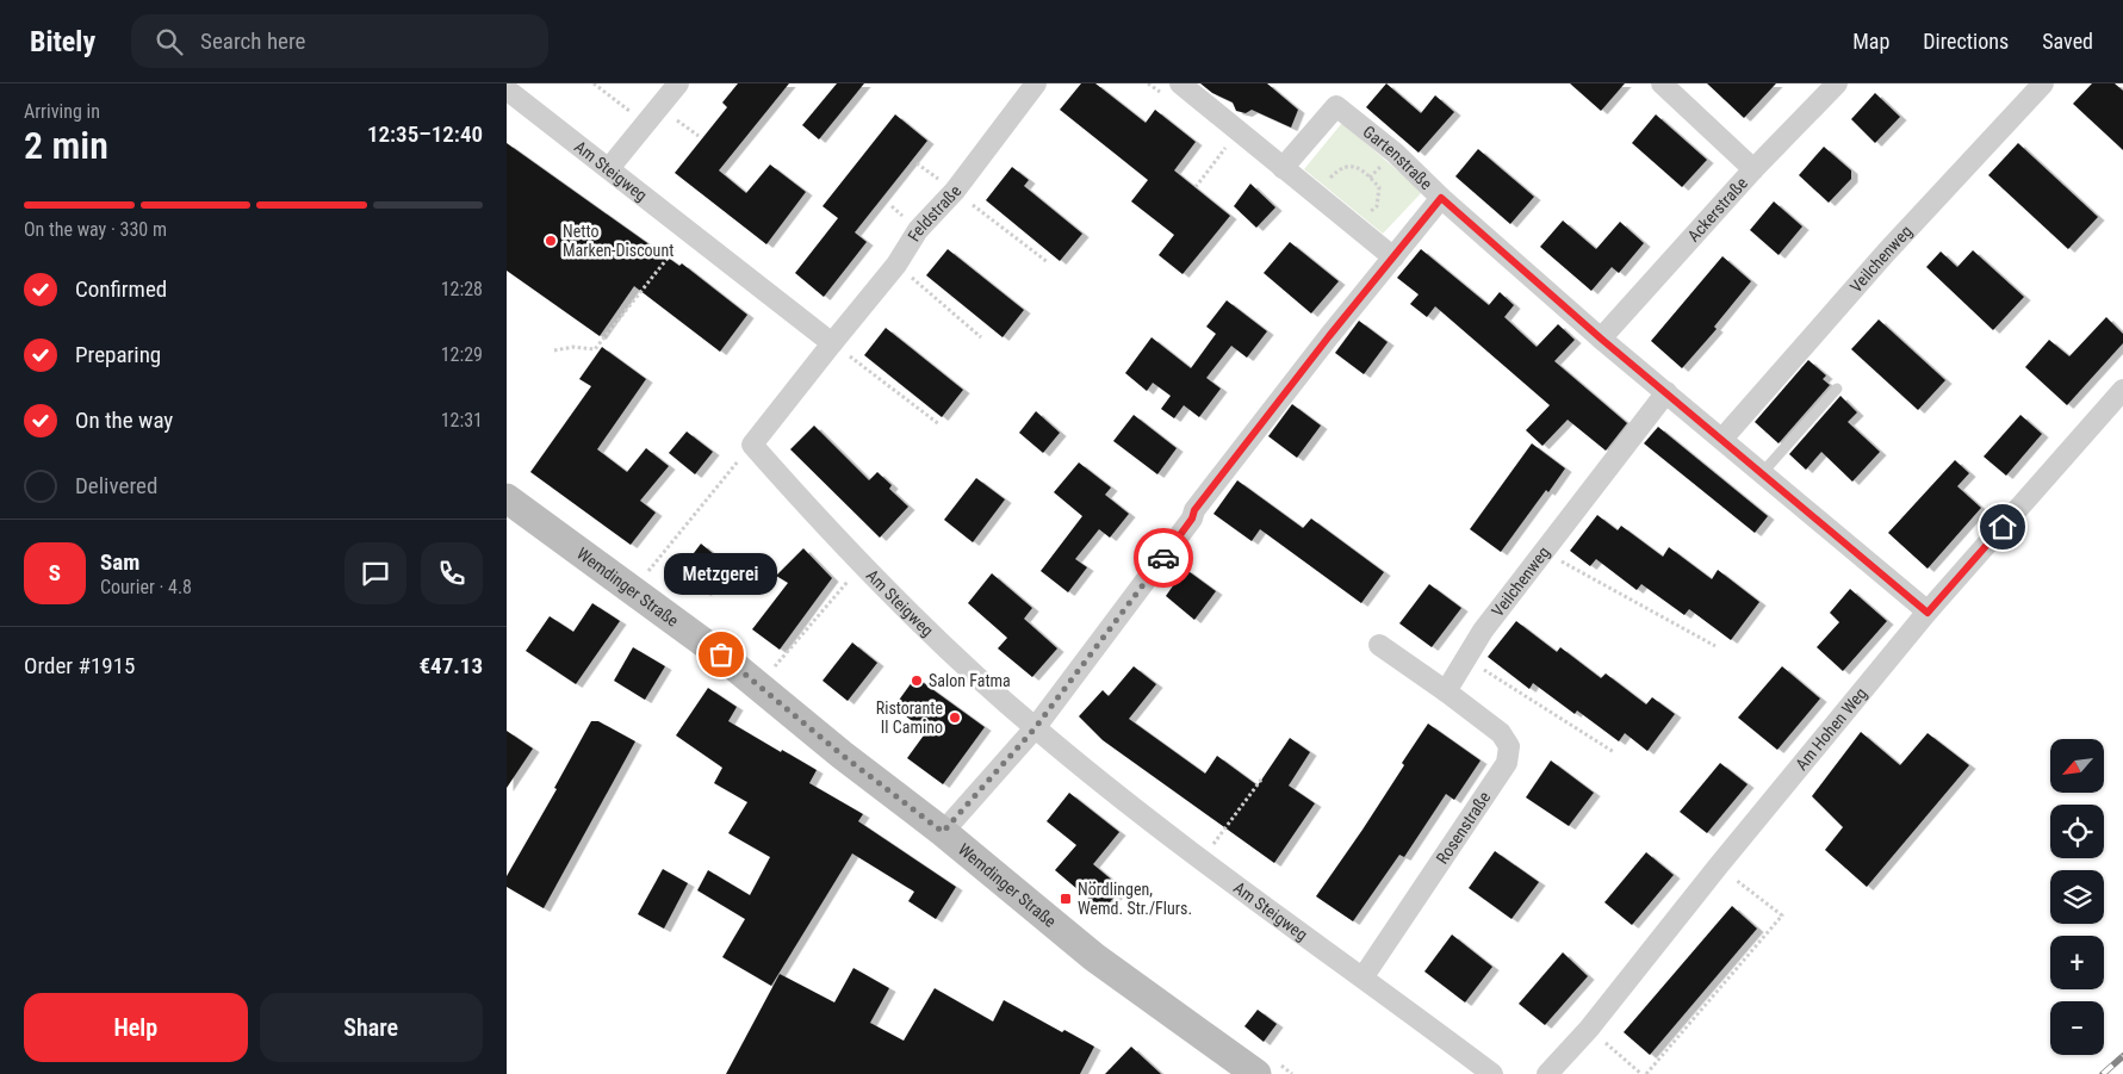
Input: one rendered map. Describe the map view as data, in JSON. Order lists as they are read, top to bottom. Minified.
{"streets":{"main road":["Wemdinger Straße"],"street":["Gartenstraße","Am Steigweg","Ackerstraße","Feldstraße","Veilchenweg","Am Hohen Weg","Rosenstraße"]},"crossings":[["Gartenstraße","Ackerstraße"],["Gartenstraße","Veilchenweg"],["Gartenstraße","Am Hohen Weg"],["Am Steigweg","Feldstraße"],["Am Steigweg","Rosenstraße"]],"places":{"other":["Netto Marken-Discount","Metzgerei","Salon Fatma","Ristorante Il Camino"],"transit":["Nördlingen, Wemd. Str./Flurs."]},"north":"bottom left","page":{"header":"Bitely","search":"Search here","nav":["Map","Directions","Saved"],"heading":["2 min","Arriving in","12:35–12:40"],"panel":["Sam","Courier · 4.8","Order #1915","€47.13"],"bar":"On the way · 330 m","list":[["Confirmed","12:28"],["Preparing","12:29"],["On the way","12:31"],"Delivered"],"round":"S","bubble":"Metzgerei","map_buttons":["+","−"],"buttons":["Help","Share"]}}
